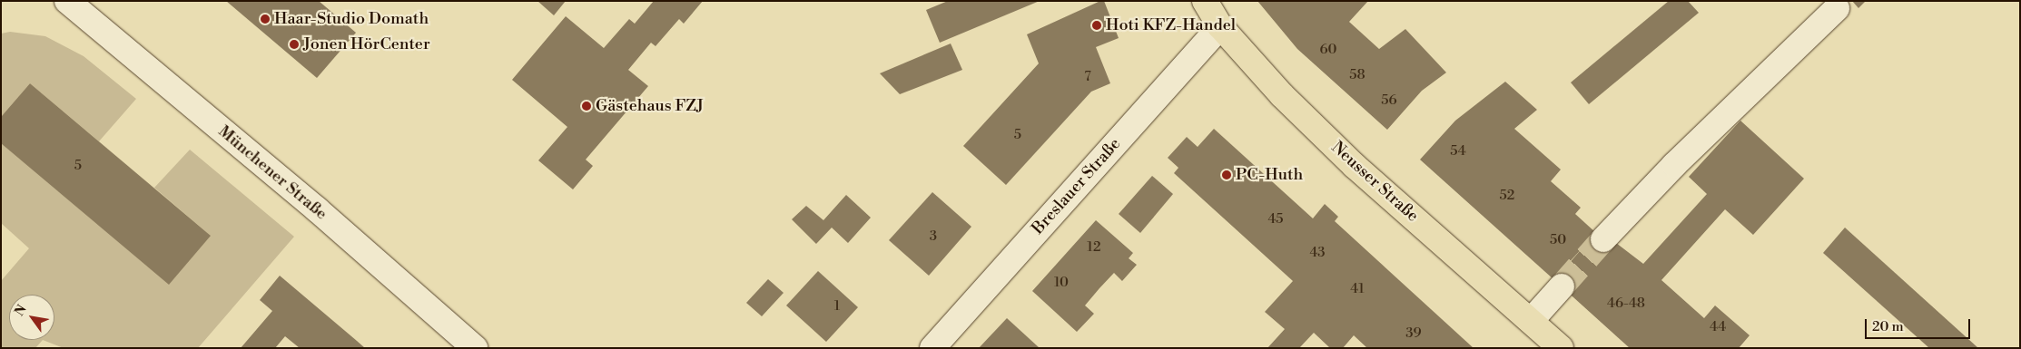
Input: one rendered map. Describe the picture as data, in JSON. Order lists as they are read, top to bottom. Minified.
{"streets":{"main road":["Neusser Straße"],"street":["Münchener Straße","Breslauer Straße"]},"crossings":[["Neusser Straße","Breslauer Straße"]],"places":["Haar-Studio Domath","Hoti KFZ-Handel","Jonen HörCenter","Gästehaus FZJ","PC-Huth"],"house_numbers":["60","58","7","56","5","54","5","52","45","3","50","12","43","10","41","46-48","1","44","39"],"scale_bar":"20 m","north":"top left"}
